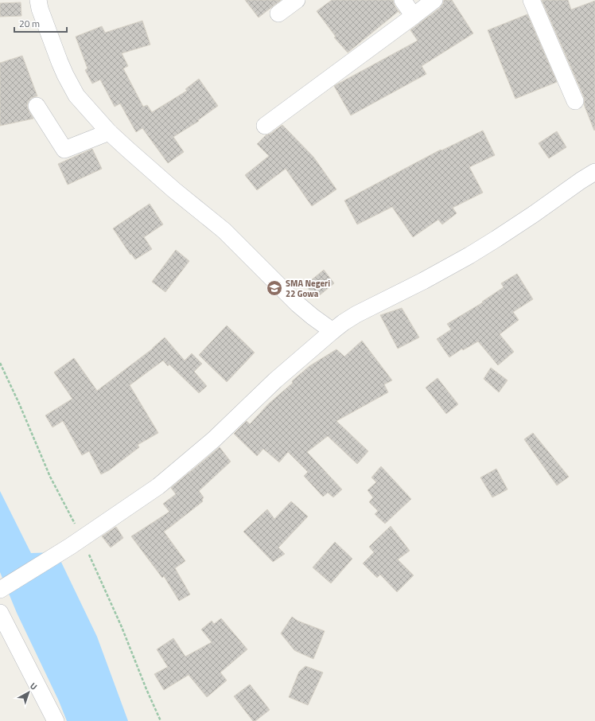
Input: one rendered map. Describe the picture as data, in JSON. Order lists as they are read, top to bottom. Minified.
{"places":{"school or university":["SMA Negeri 22 Gowa"]},"scale_bar":"20 m","north":"top right"}
